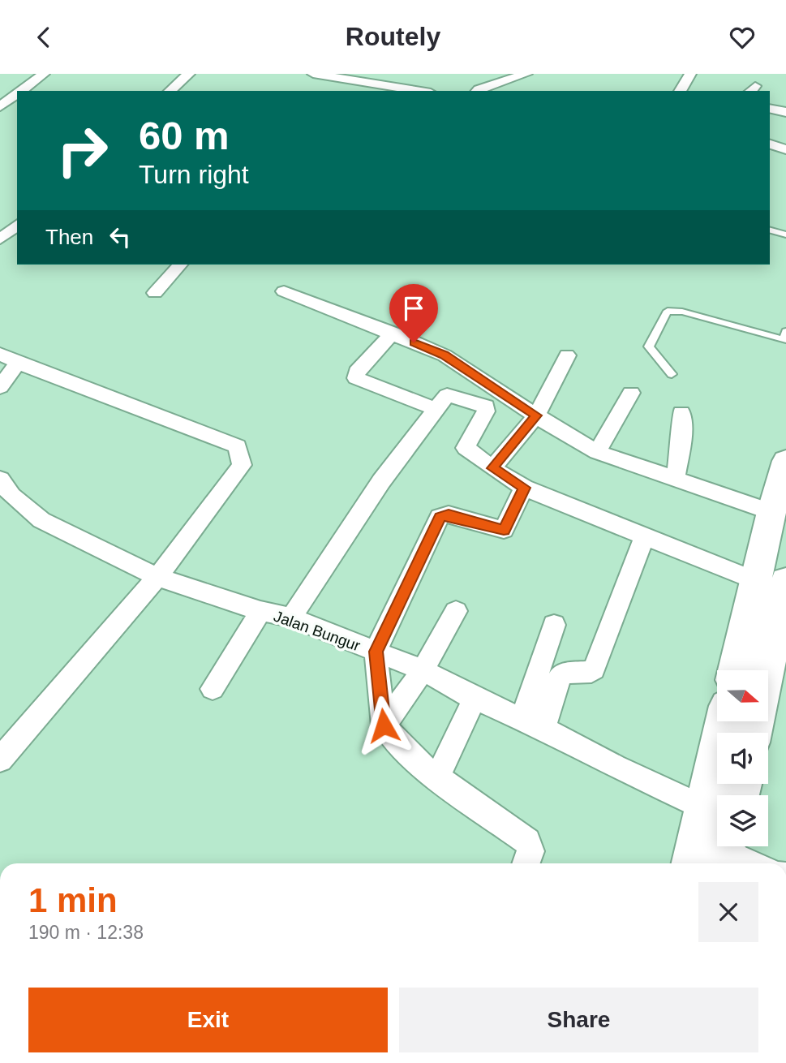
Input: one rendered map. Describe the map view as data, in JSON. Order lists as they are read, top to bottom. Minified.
{"streets":{"street":["Jalan Bungur"]},"north":"right","page":{"header":"Routely","turn":["60 m","Turn right"],"then":"Then","heading":["1 min","190 m · 12:38"],"buttons":["Exit","Share"]}}
